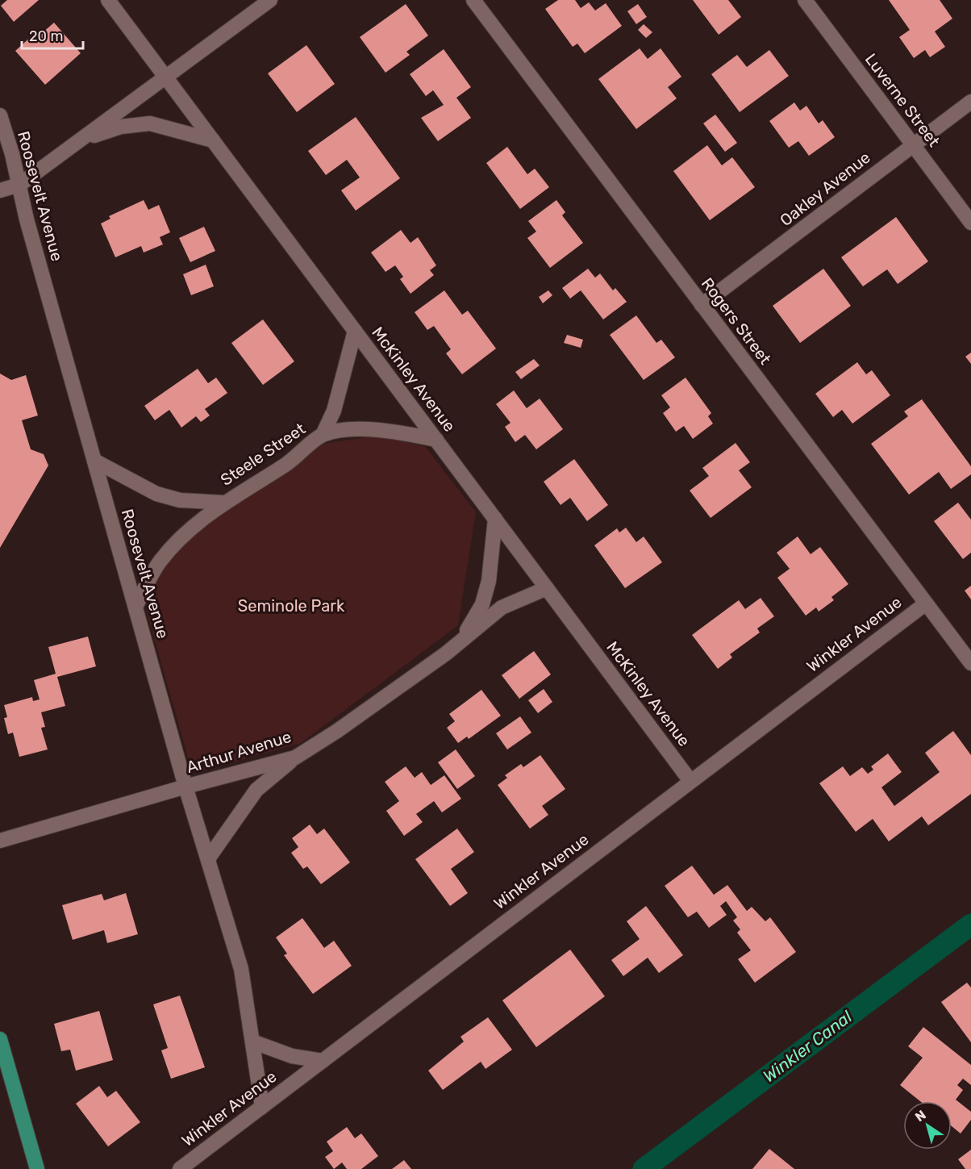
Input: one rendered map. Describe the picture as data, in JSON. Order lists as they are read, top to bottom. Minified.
{"streets":{"street":["Luverne Street","Oakley Avenue","Roosevelt Avenue","Rogers Street","McKinley Avenue","Steele Street","Winkler Avenue","Arthur Avenue"]},"crossings":[["Luverne Street","Oakley Avenue"],["Oakley Avenue","Rogers Street"],["Roosevelt Avenue","Steele Street"],["Roosevelt Avenue","Winkler Avenue"],["Roosevelt Avenue","Arthur Avenue"],["Rogers Street","Winkler Avenue"],["McKinley Avenue","Steele Street"],["McKinley Avenue","Winkler Avenue"],["McKinley Avenue","Arthur Avenue"]],"water":["Winkler Canal"],"parks":["Seminole Park"],"scale_bar":"20 m","north":"top left"}
